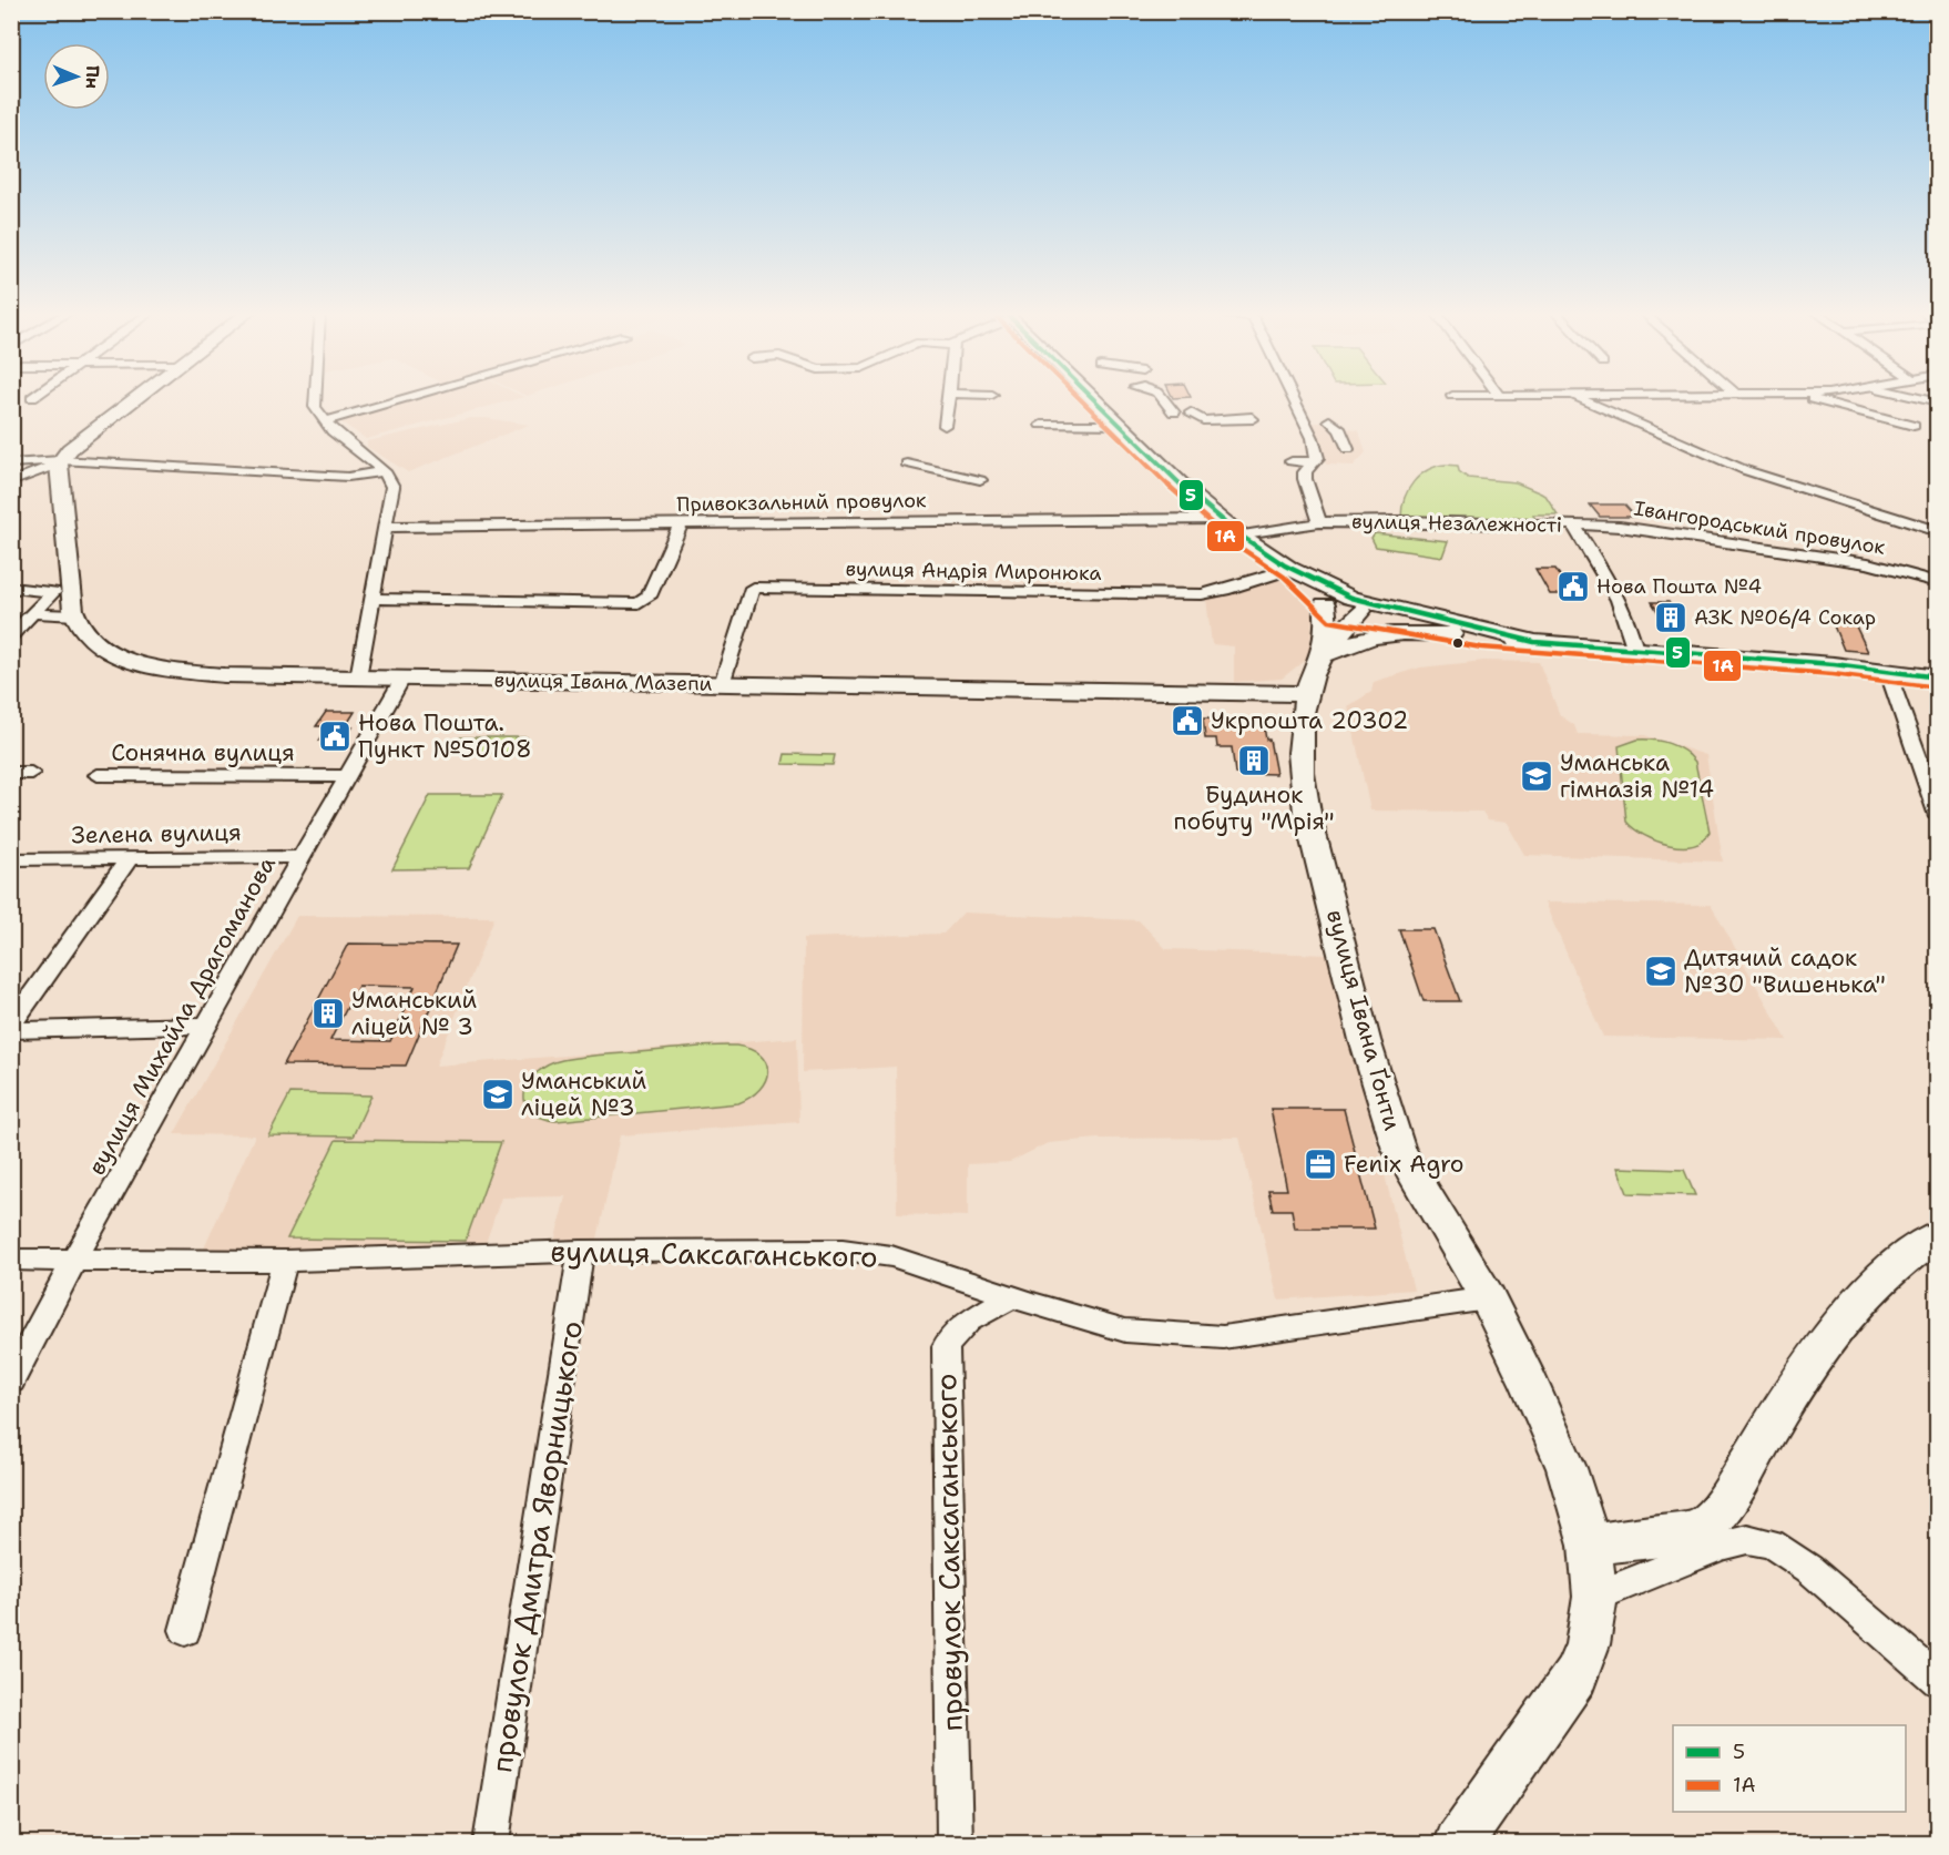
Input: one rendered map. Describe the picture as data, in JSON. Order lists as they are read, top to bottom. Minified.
{"streets":{"main road":["вулиця Івана Мазепи","вулиця Івана Ґонти"],"street":["Привокзальний провулок","вулиця Незалежності","Івангородський провулок","вулиця Андрія Миронюка","Сонячна вулиця","Зелена вулиця","вулиця Михайла Драгоманова","вулиця Саксаганського","провулок Дмитра Яворницького","провулок Саксаганського"]},"crossings":[["вулиця Незалежності","Івангородський провулок"],["вулиця Андрія Миронюка","вулиця Івана Мазепи"],["вулиця Івана Мазепи","вулиця Михайла Драгоманова"],["вулиця Івана Мазепи","вулиця Івана Ґонти"],["Сонячна вулиця","вулиця Михайла Драгоманова"],["Зелена вулиця","вулиця Михайла Драгоманова"],["вулиця Михайла Драгоманова","вулиця Саксаганського"],["вулиця Івана Ґонти","вулиця Саксаганського"],["вулиця Саксаганського","провулок Дмитра Яворницького"],["вулиця Саксаганського","провулок Саксаганського"]],"places":{"public building":["Нова Пошта №4","Укрпошта 20302","Нова Пошта. Пункт №50108"],"building":["АЗК №06/4 Сокар","Будинок побуту \"Мрія\"","Уманський ліцей № 3"],"school or university":["Уманська гімназія №14","Дитячий садок №30 \"Вишенька\"","Уманський ліцей №3"],"office":["Fenix Agro"]},"lines":["transit line 5","transit line 1А"],"legend":["5","1А"],"north":"right"}
